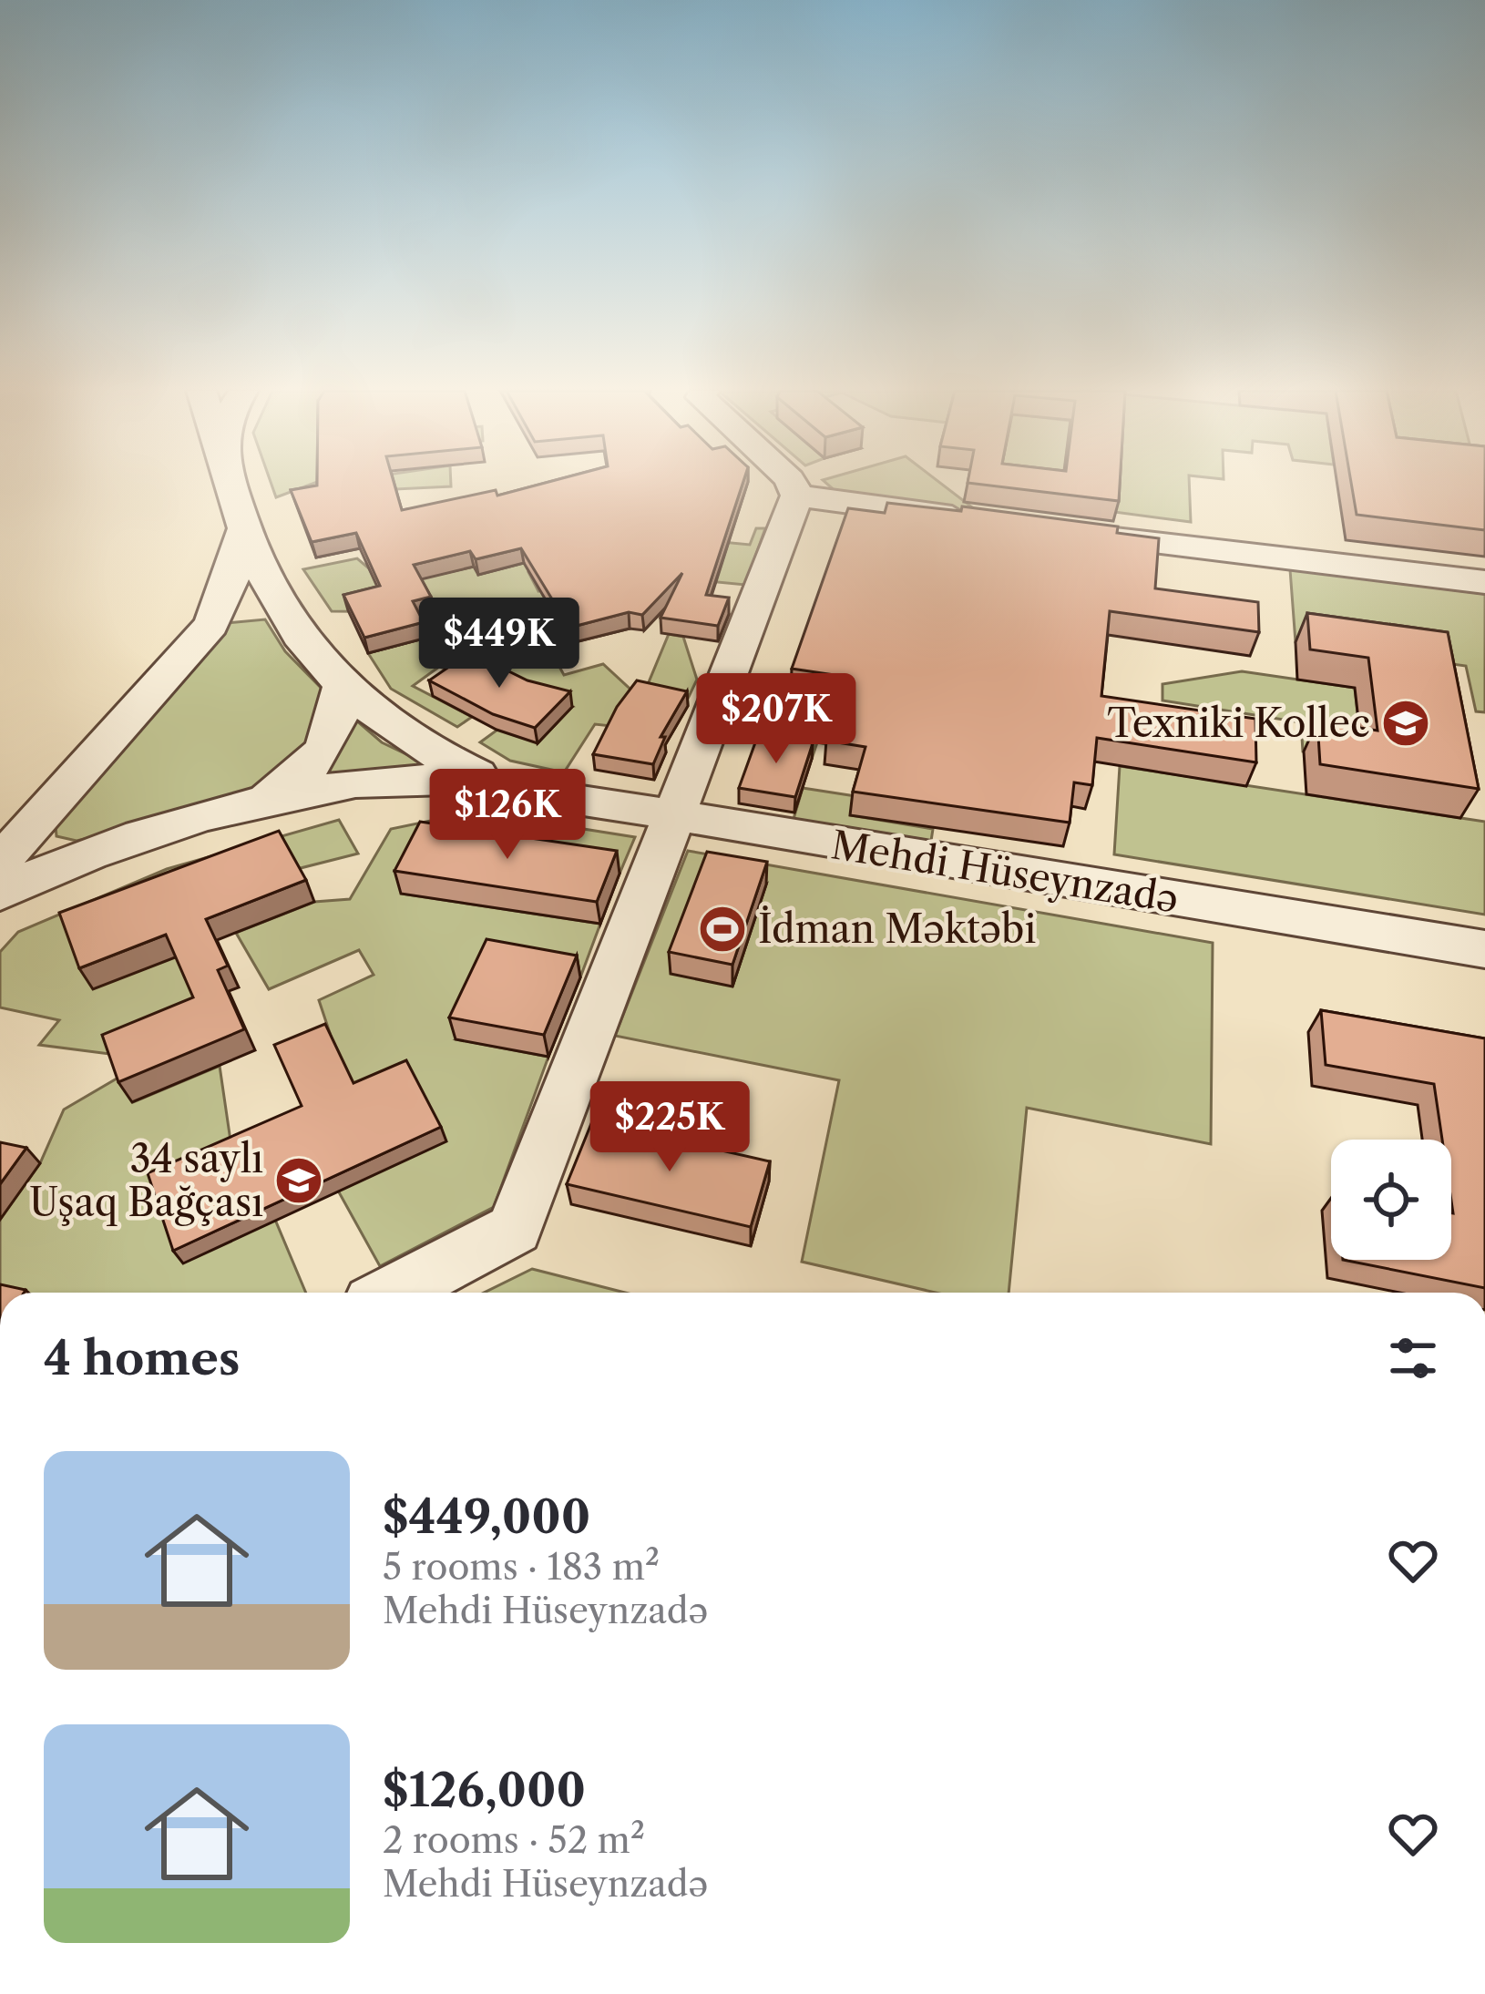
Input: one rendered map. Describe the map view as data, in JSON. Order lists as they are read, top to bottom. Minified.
{"streets":{"street":["Mehdi Hüseynzadə"]},"places":{"school or university":["Texniki Kollec","34 saylı Uşaq Bağçası"],"sports":["İdman Məktəbi"]},"page":{"price":["$449K","$207K","$126K","$225K"],"heading":"4 homes","list":[{"name":"$449,000","note":"5 rooms · 183 m² · Mehdi Hüseynzadə"},{"name":"$126,000","note":"2 rooms · 52 m² · Mehdi Hüseynzadə"}]}}
